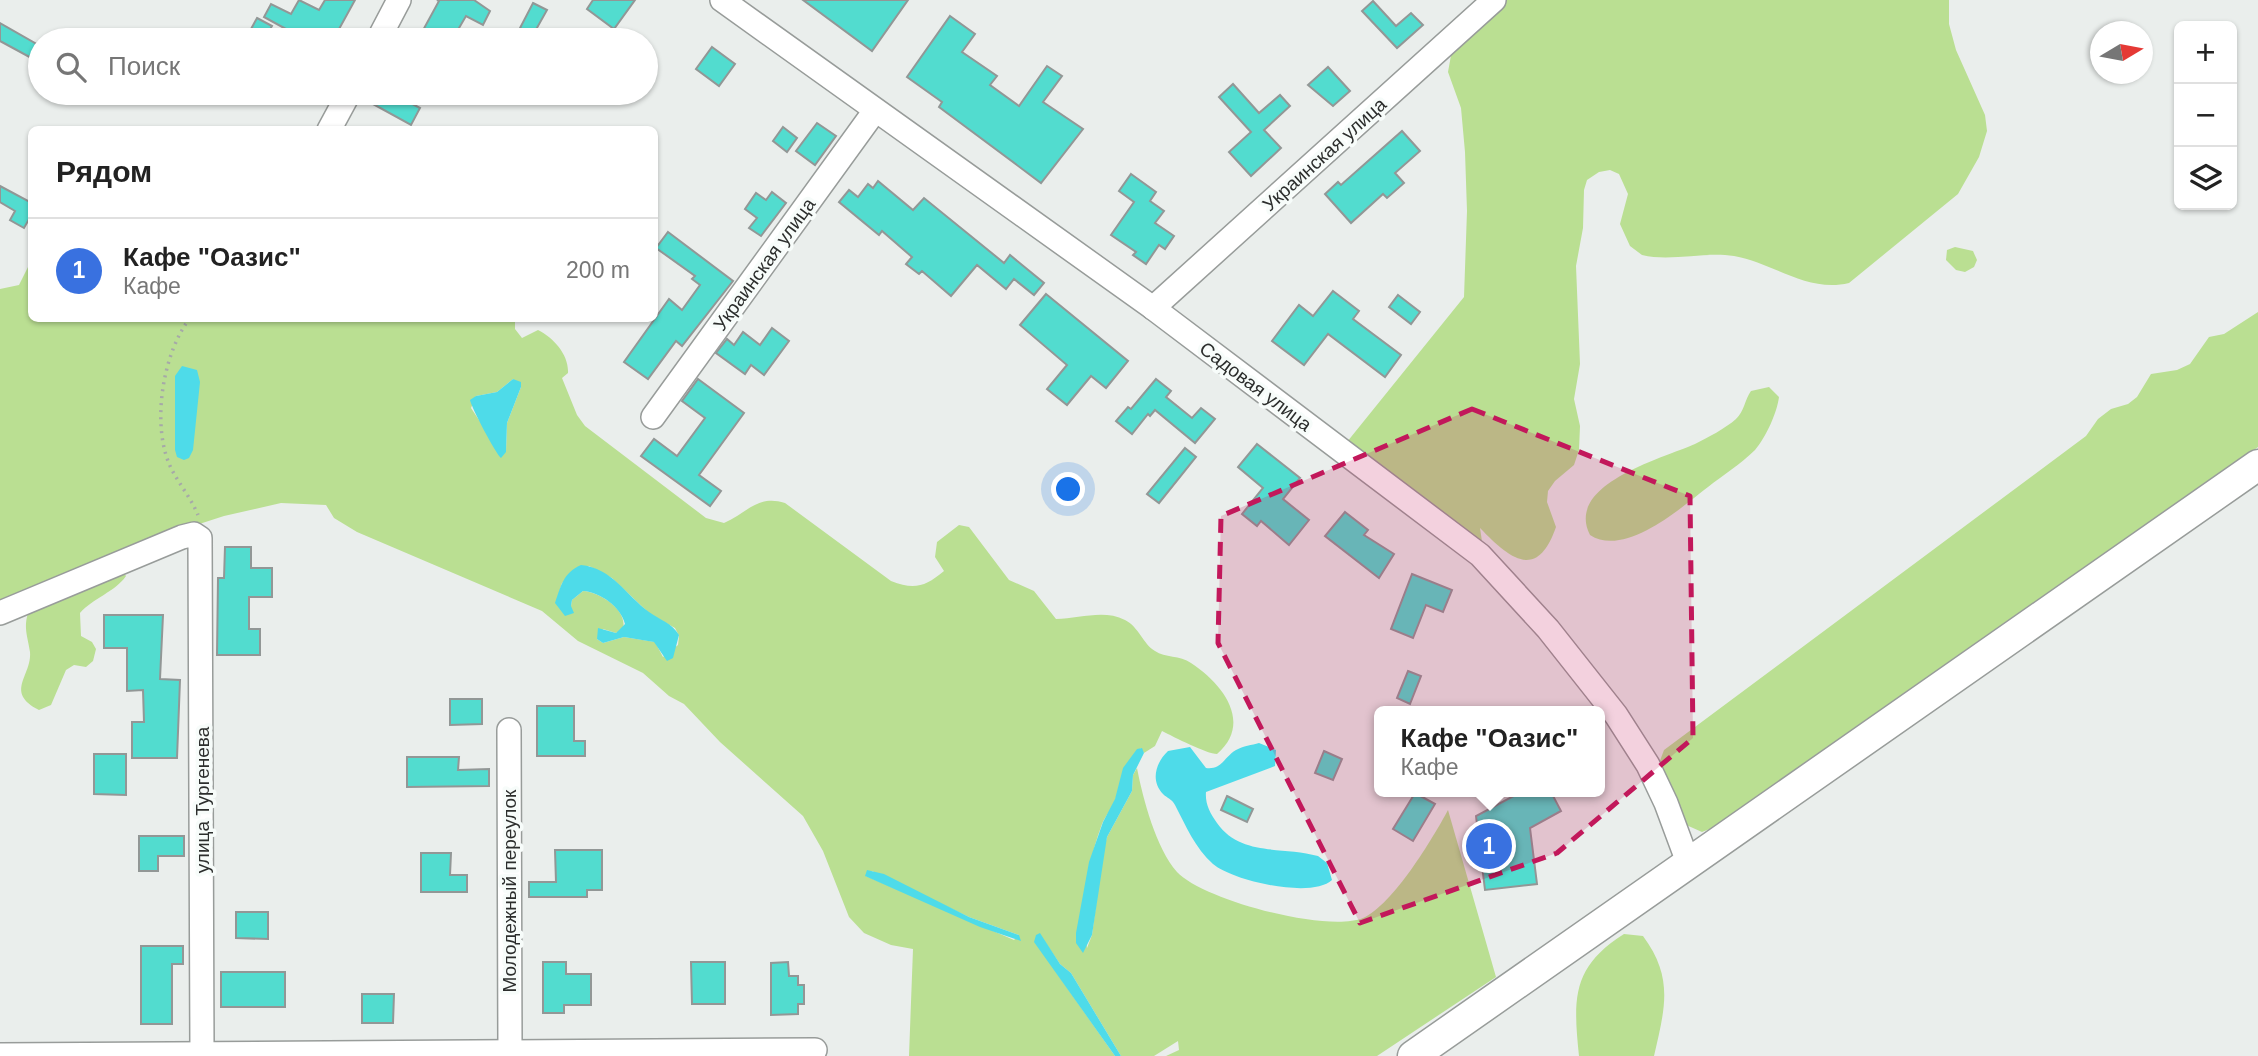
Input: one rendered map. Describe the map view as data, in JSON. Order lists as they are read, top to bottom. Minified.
{"streets":{"street":["Украинская улица","Садовая улица","улица Тургенева","Молодежный переулок"]},"crossings":[["Украинская улица","Садовая улица"]],"north":"right","page":{"map_buttons":["+","−"],"search":"Поиск","heading":"Рядом","list":[{"mark":"1","name":"Кафе \"Оазис\"","note":"Кафе","value":"200 m"}],"popup":["Кафе \"Оазис\"","Кафе"],"pins":"1"}}
